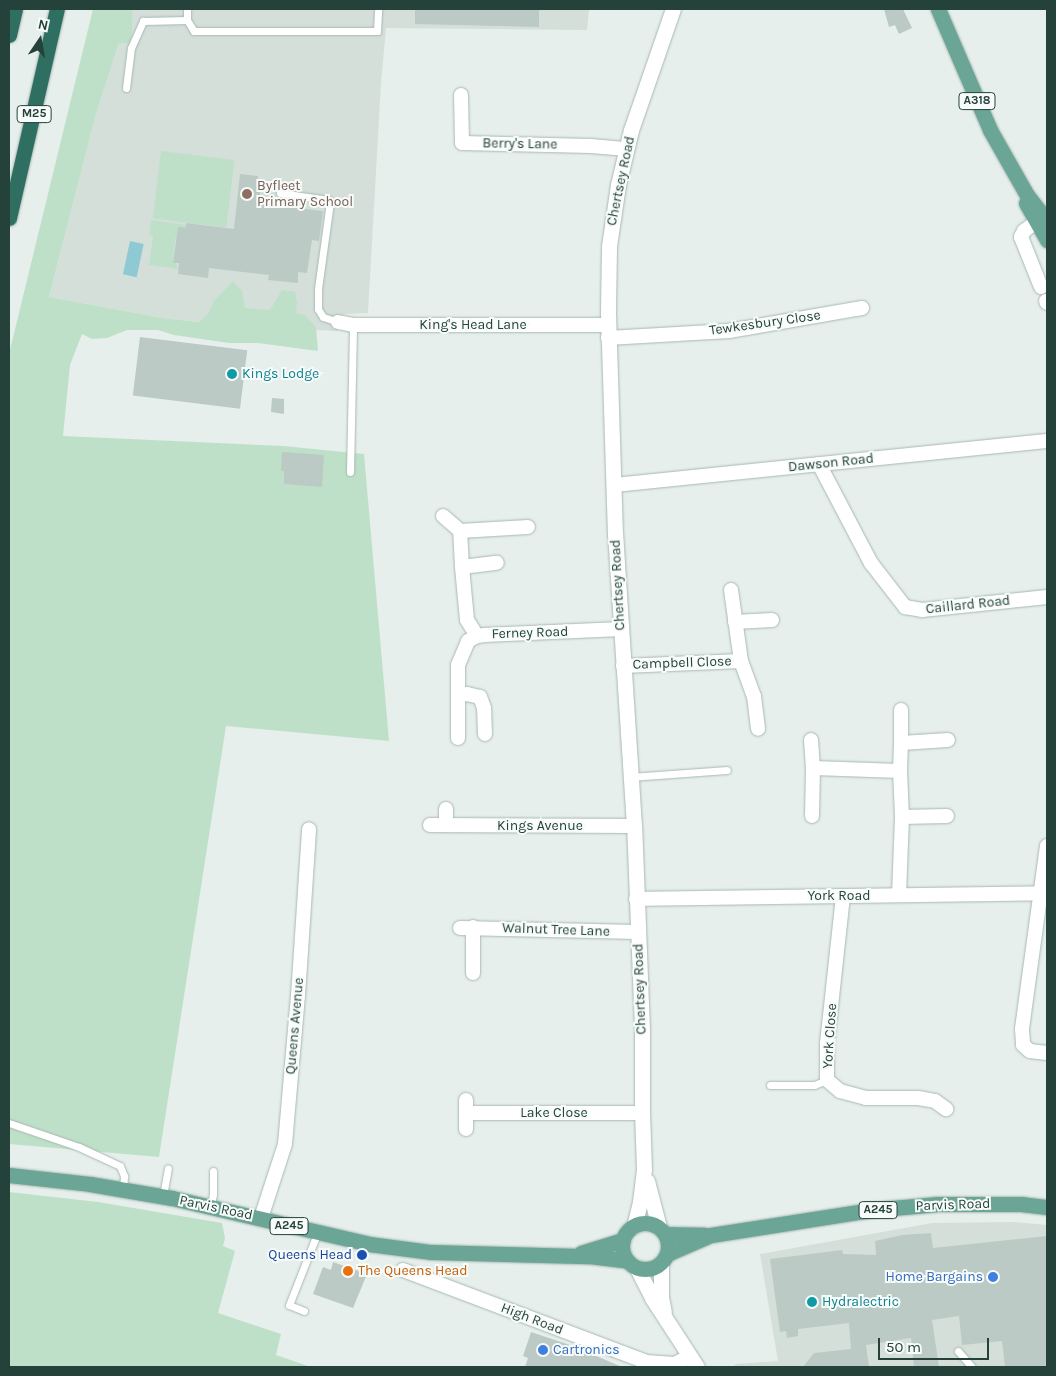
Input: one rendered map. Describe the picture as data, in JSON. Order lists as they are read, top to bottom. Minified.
{"streets":{"highway":["M25"],"main road":["A318","Parvis Road","A245"],"street":["Berry's Lane","Chertsey Road","Tewkesbury Close","King's Head Lane","Dawson Road","Caillard Road","Ferney Road","Campbell Close","Kings Avenue","York Road","Walnut Tree Lane","Queens Avenue","York Close","Lake Close","High Road"]},"crossings":[["Berry's Lane","Chertsey Road"],["Chertsey Road","Tewkesbury Close"],["Chertsey Road","King's Head Lane"],["Chertsey Road","Dawson Road"],["Chertsey Road","Ferney Road"],["Chertsey Road","Campbell Close"],["Chertsey Road","Kings Avenue"],["Chertsey Road","York Road"],["Chertsey Road","Walnut Tree Lane"],["Chertsey Road","Lake Close"],["Chertsey Road","Parvis Road"],["Chertsey Road","High Road"],["Tewkesbury Close","King's Head Lane"],["Dawson Road","Caillard Road"],["York Road","York Close"],["Queens Avenue","Parvis Road"],["Parvis Road","High Road"]],"places":["Byfleet Primary School","Kings Lodge","Queens Head","The Queens Head","Home Bargains","Hydralectric","Cartronics"],"scale_bar":"50 m","north":"top"}
